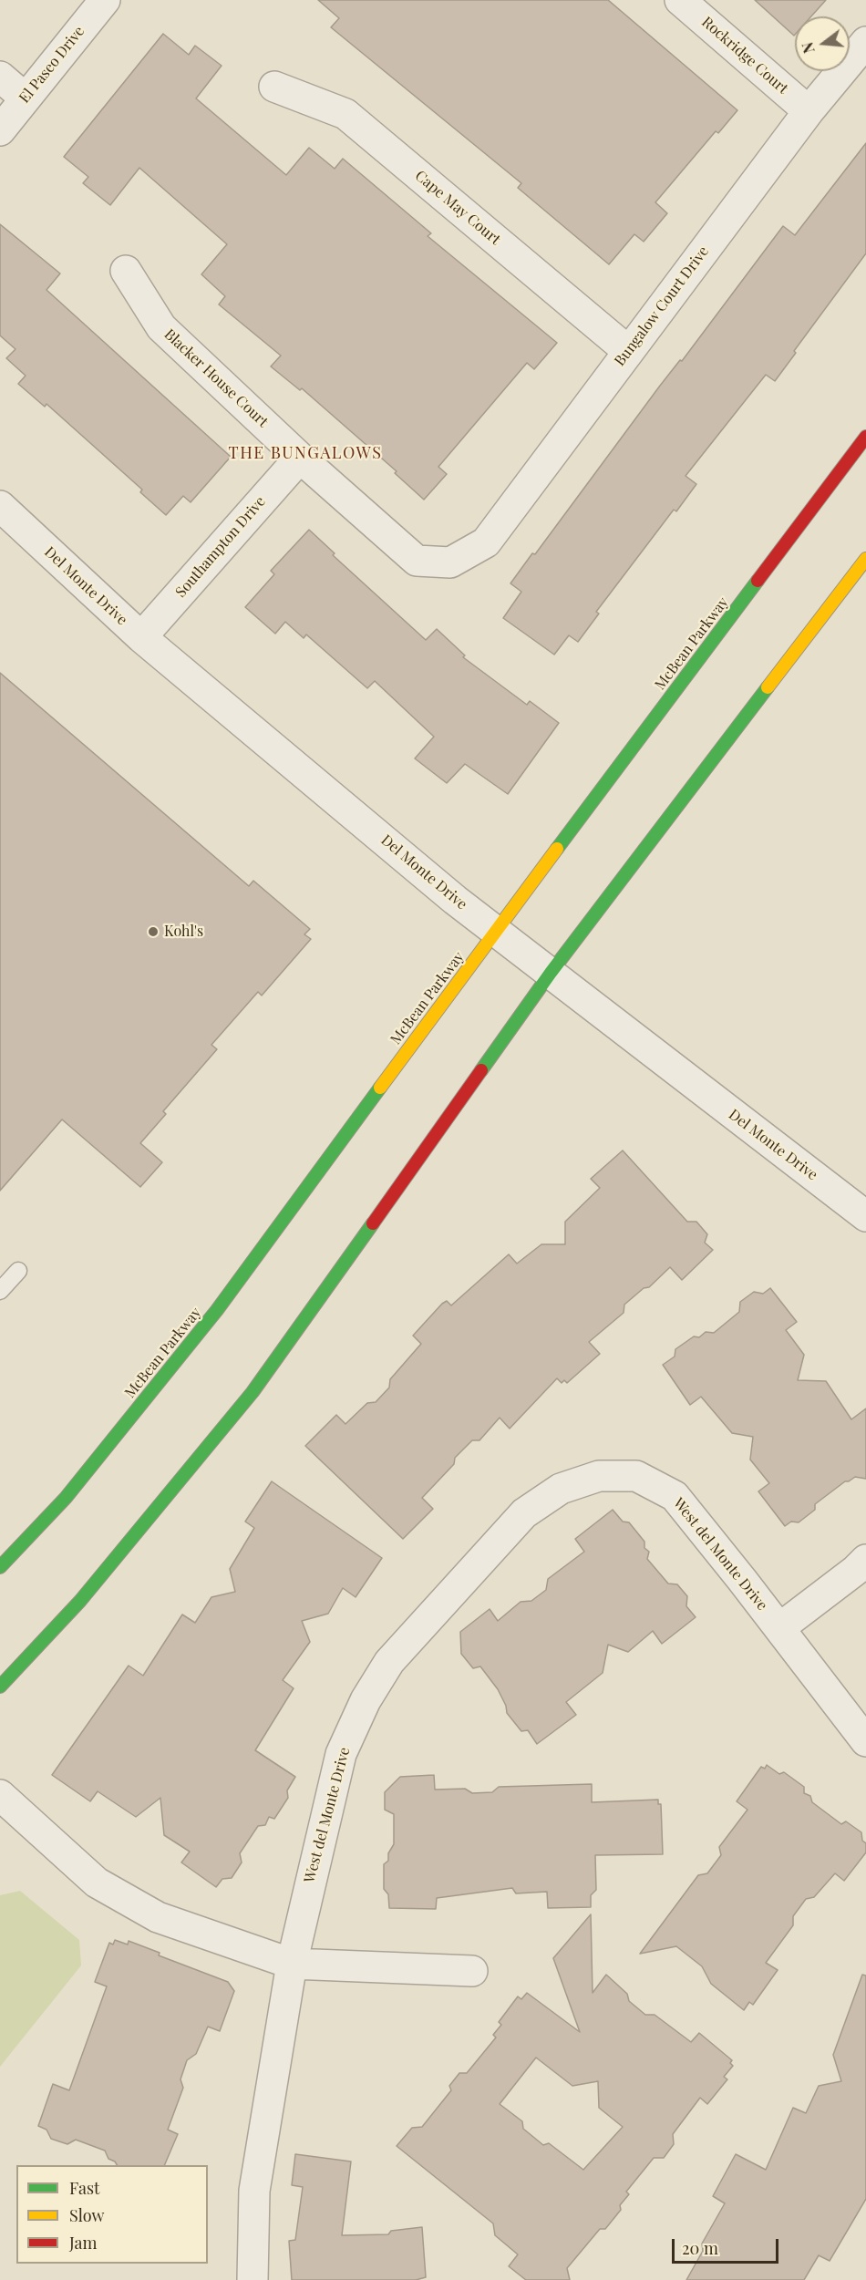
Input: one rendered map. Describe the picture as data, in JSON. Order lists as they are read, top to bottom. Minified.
{"streets":{"main road":["McBean Parkway"],"street":["Rockridge Court","El Paseo Drive","Cape May Court","Bungalow Court Drive","Blacker House Court","Southampton Drive","Del Monte Drive","West del Monte Drive"]},"crossings":[["Rockridge Court","Bungalow Court Drive"],["Cape May Court","Bungalow Court Drive"],["Bungalow Court Drive","Blacker House Court"],["Blacker House Court","Southampton Drive"],["Southampton Drive","Del Monte Drive"],["Del Monte Drive","McBean Parkway"]],"districts":["THE BUNGALOWS"],"places":["Kohl's"],"legend":["Fast","Slow","Jam"],"scale_bar":"20 m","north":"left"}
